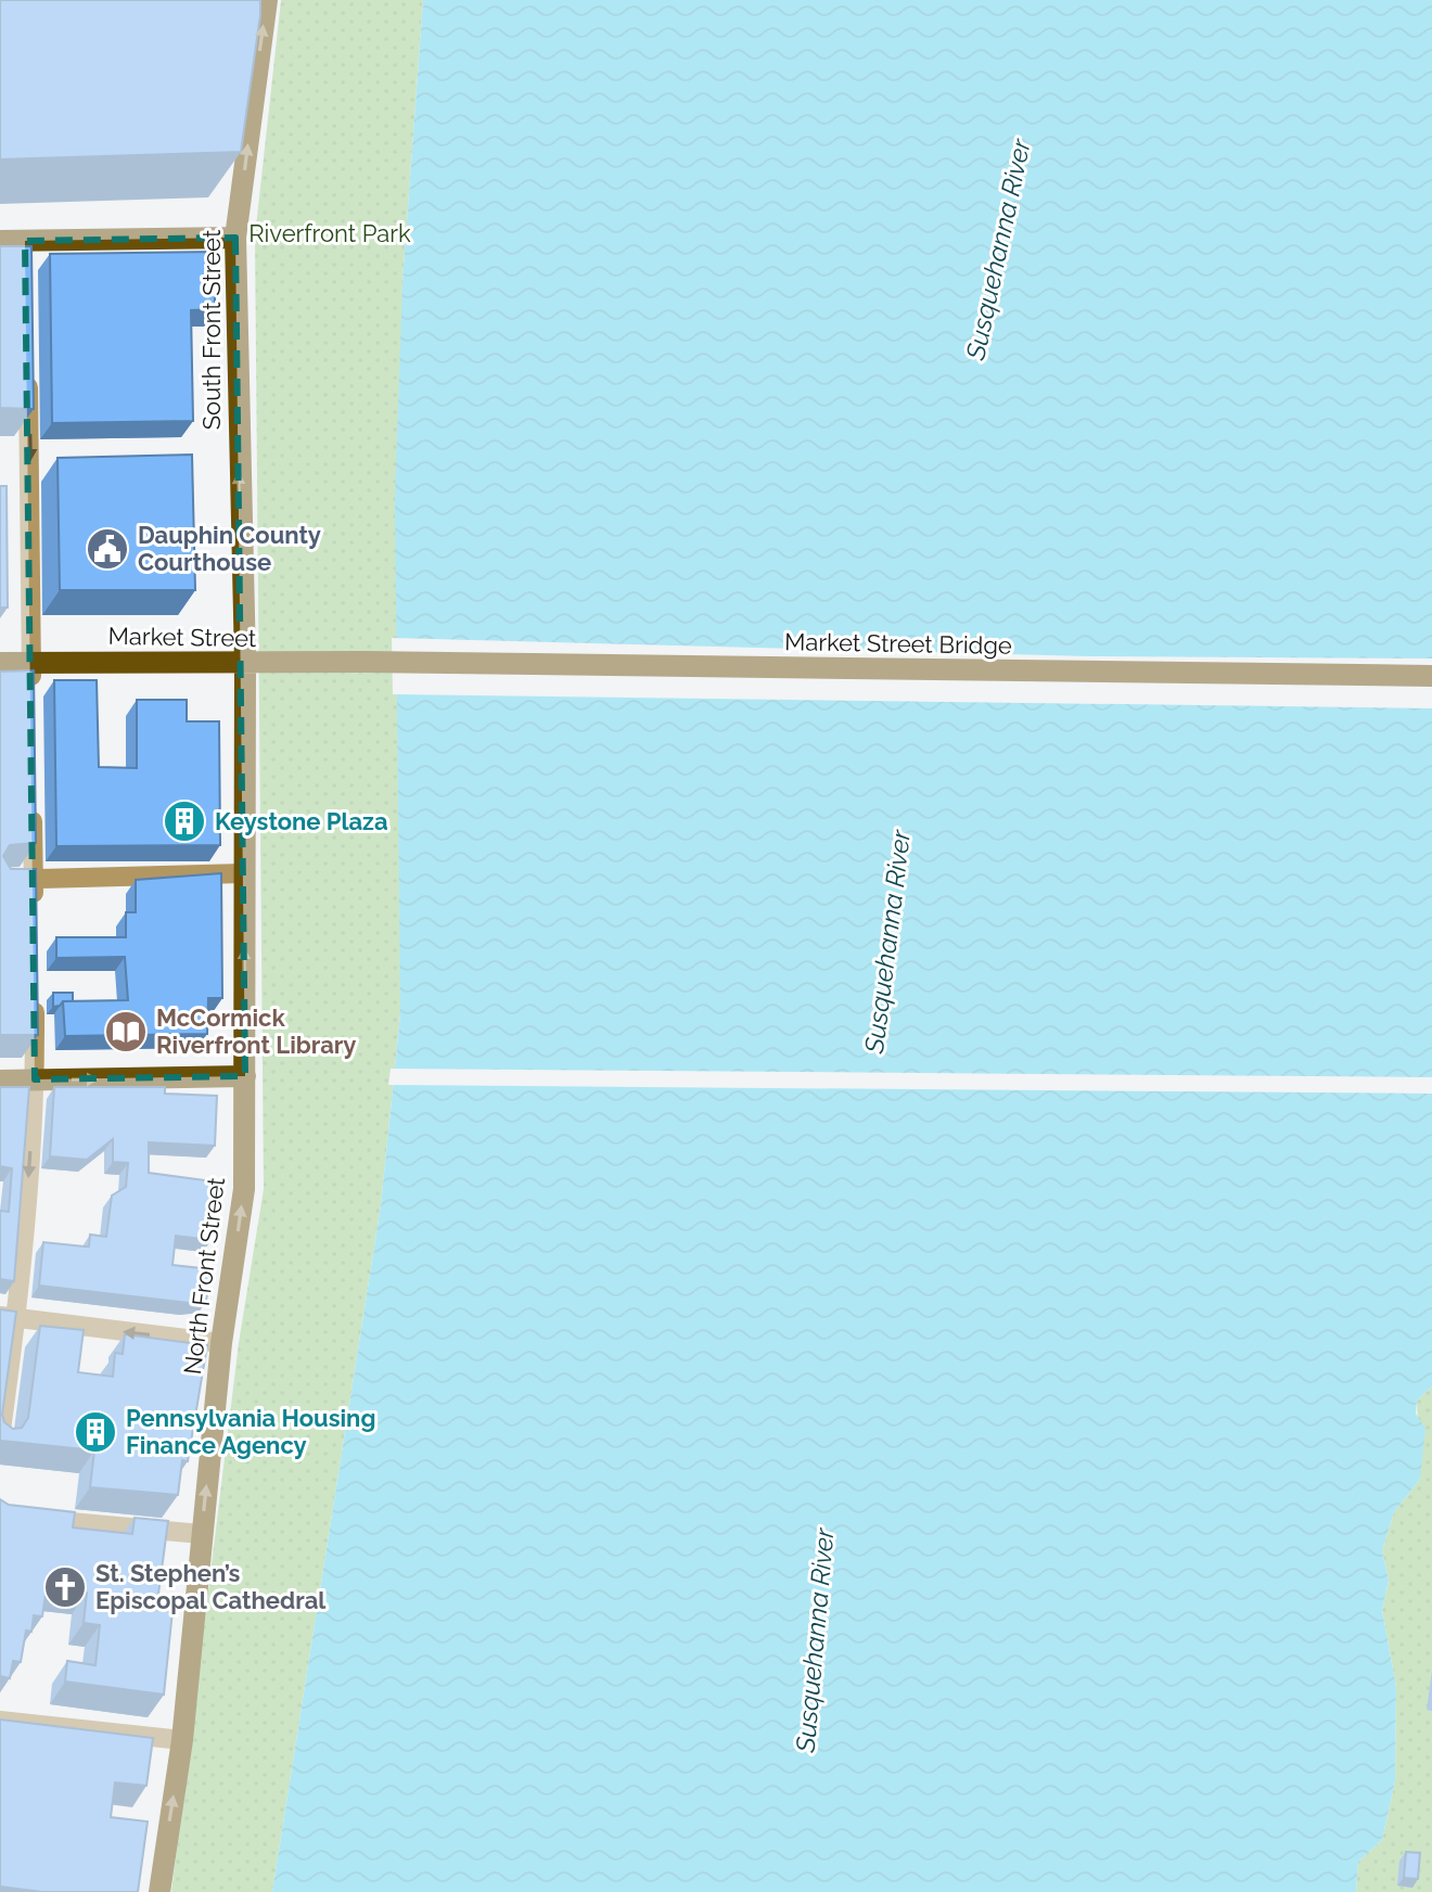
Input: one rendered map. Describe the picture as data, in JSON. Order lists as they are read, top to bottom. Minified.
{"streets":{"main road":["South Front Street","Market Street","Market Street Bridge","North Front Street"]},"crossings":[["South Front Street","Market Street"],["South Front Street","North Front Street"],["Market Street","Market Street Bridge"],["Market Street","North Front Street"]],"one_way":["South Front Street","North Front Street"],"water":["Susquehanna River"],"parks":["Riverfront Park"],"places":{"public building":["Dauphin County Courthouse"],"building":["Keystone Plaza","Pennsylvania Housing Finance Agency"],"library":["McCormick Riverfront Library"],"church":["St. Stephen’s Episcopal Cathedral"]}}
